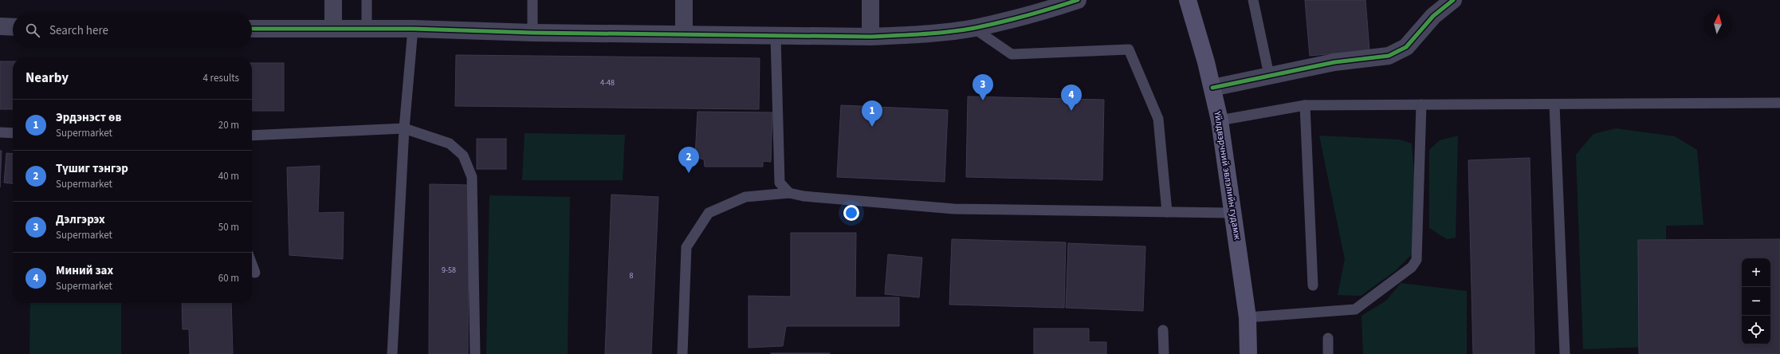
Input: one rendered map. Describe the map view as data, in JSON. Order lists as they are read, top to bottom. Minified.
{"streets":{"main road":["Үйлдвэрчний эвлэлийн гудамж"]},"house_numbers":["4-48","9-58","8"],"north":"top","page":{"search":"Search here","heading":["Nearby","4 results"],"pins":["3","4","1","2"],"list":[{"mark":"1","name":"Эрдэнэст өв","note":"Supermarket","value":"20 m"},{"mark":"2","name":"Түшиг тэнгэр","note":"Supermarket","value":"40 m"},{"mark":"3","name":"Дэлгэрэх","note":"Supermarket","value":"50 m"},{"mark":"4","name":"Миний зах","note":"Supermarket","value":"60 m"}],"map_buttons":["+","−"]}}
